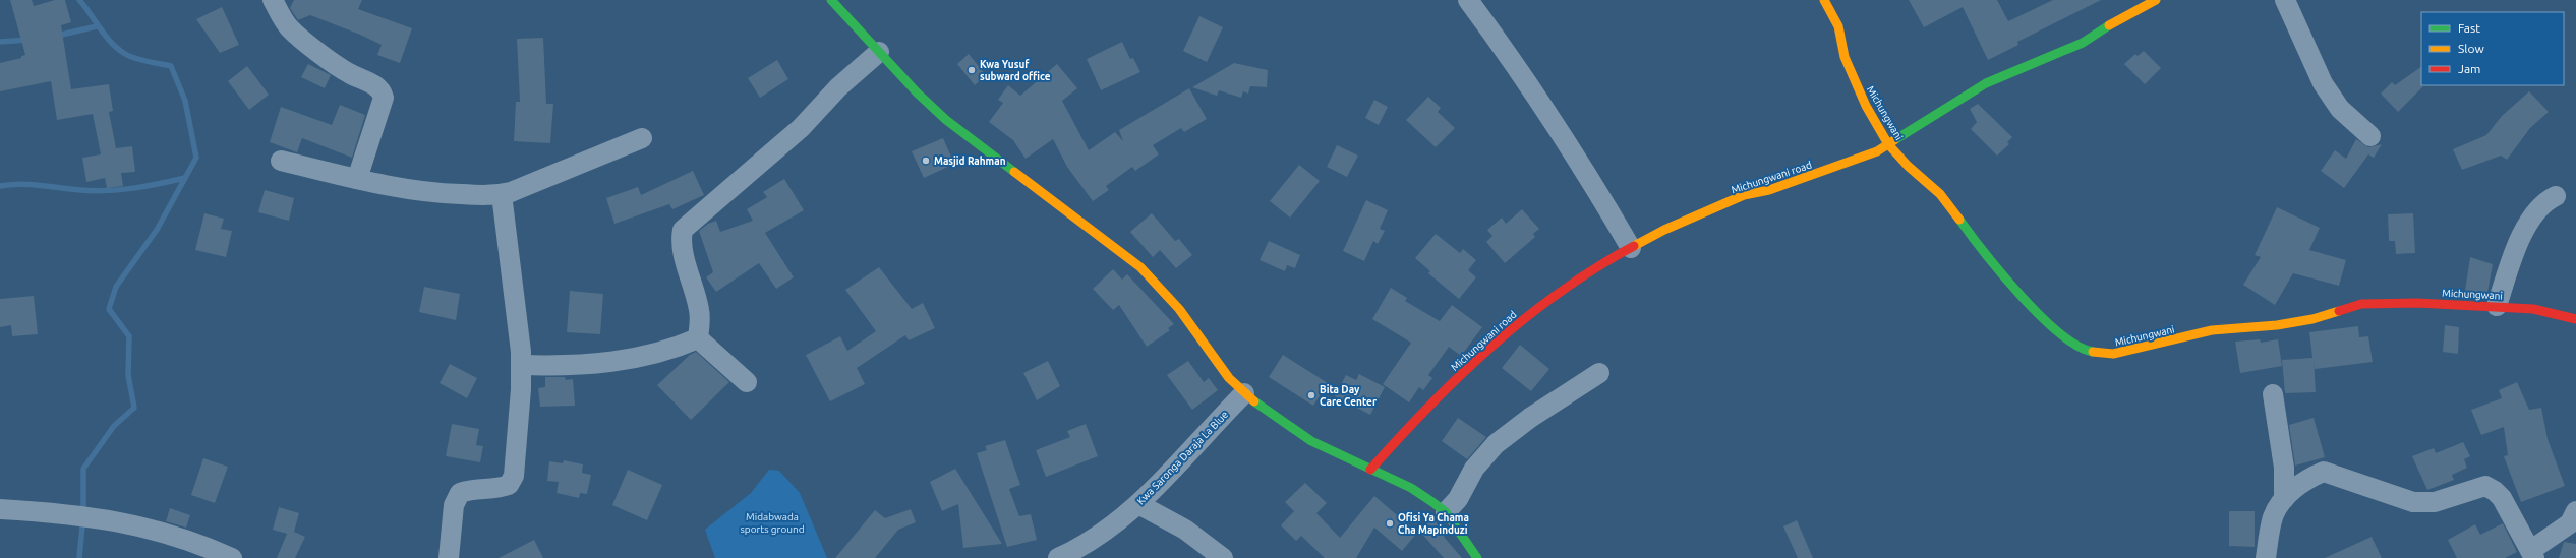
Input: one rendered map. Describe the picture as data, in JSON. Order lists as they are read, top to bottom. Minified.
{"streets":{"street":["Michungwani","Michungwani road","Kwa Saronga Daraja La Blue"]},"crossings":[["Michungwani","Michungwani road"]],"parks":["Midabwada sports ground"],"places":["Kwa Yusuf subward office","Masjid Rahman","Bita Day Care Center","Ofisi Ya Chama Cha Mapinduzi"],"legend":["Fast","Slow","Jam"]}
